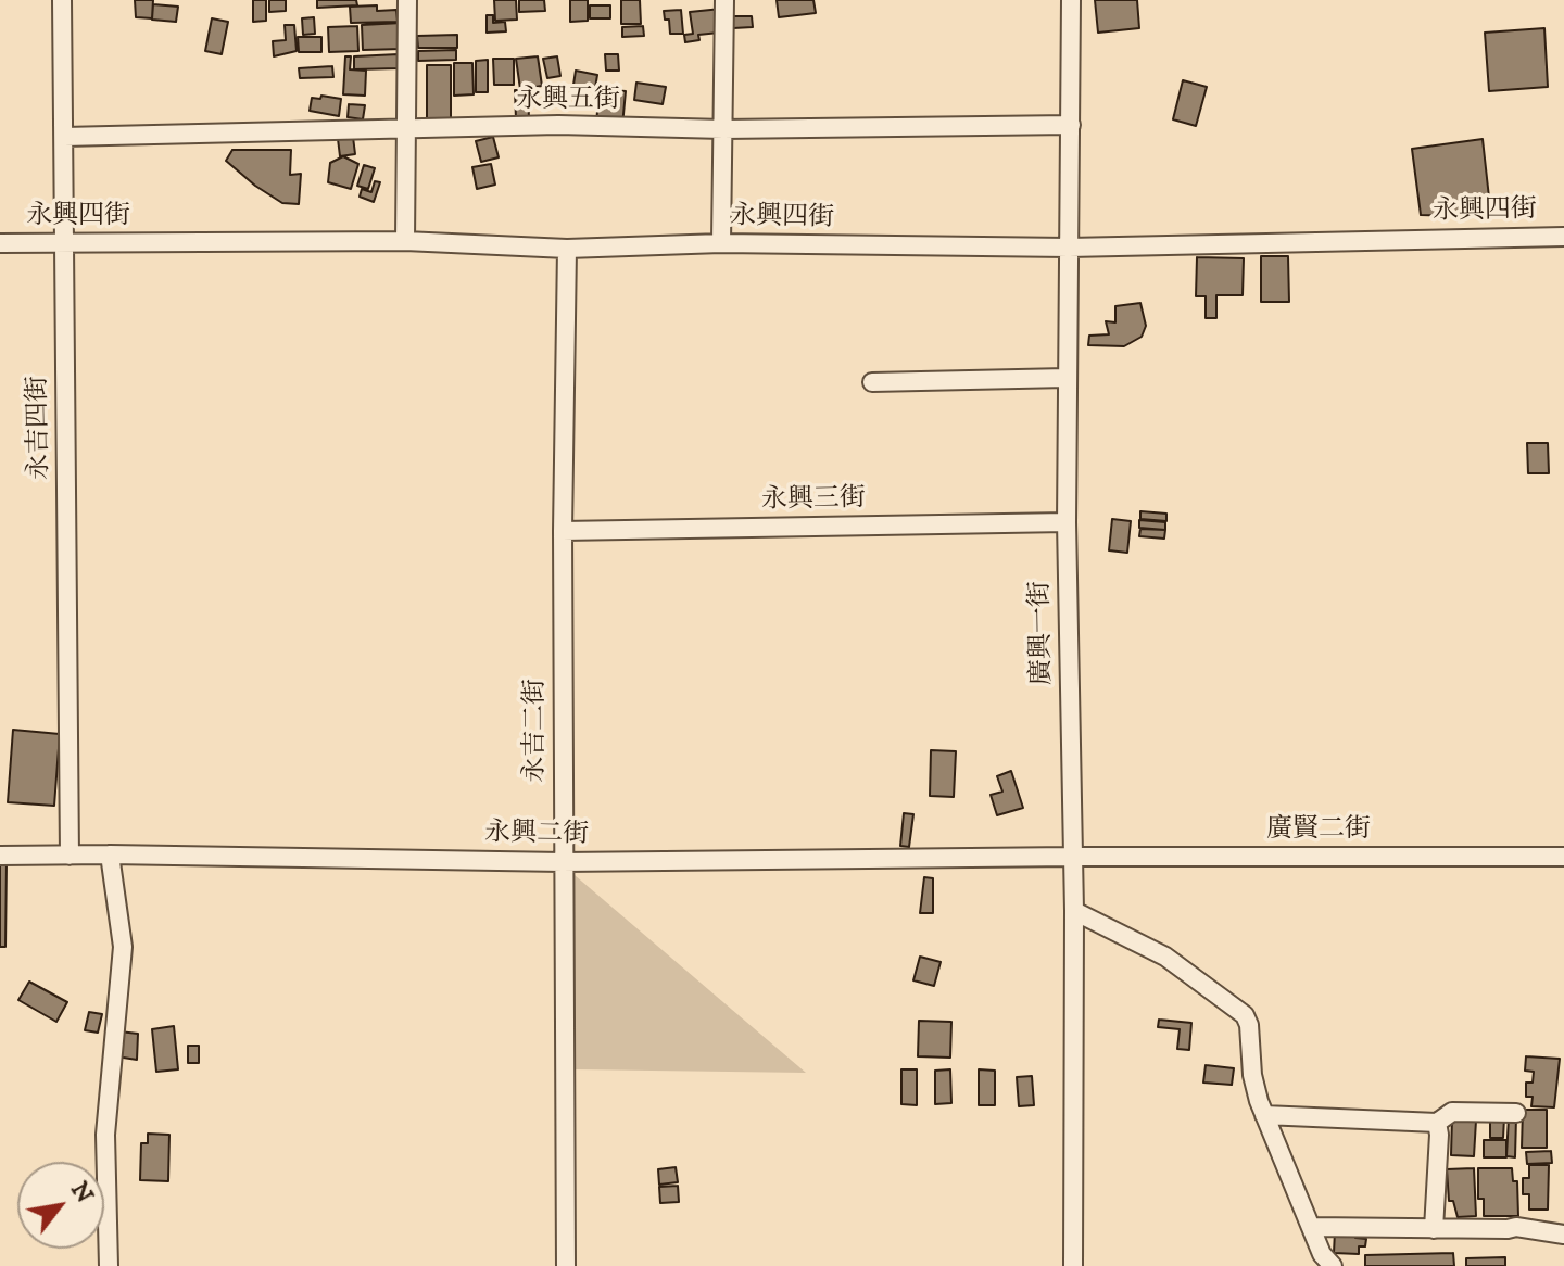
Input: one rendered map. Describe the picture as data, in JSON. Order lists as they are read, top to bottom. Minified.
{"streets":{"street":["永興五街","永興四街","永吉四街","永興三街","廣興一街","永吉二街","廣賢二街","永興二街"]},"crossings":[["永興五街","永吉四街"],["永興五街","廣興一街"],["永興四街","永吉四街"],["永興四街","廣興一街"],["永興四街","永吉二街"],["永吉四街","永興二街"],["永興三街","廣興一街"],["永興三街","永吉二街"],["廣興一街","廣賢二街"],["廣興一街","永興二街"],["永吉二街","永興二街"],["廣賢二街","永興二街"]],"north":"top right"}
